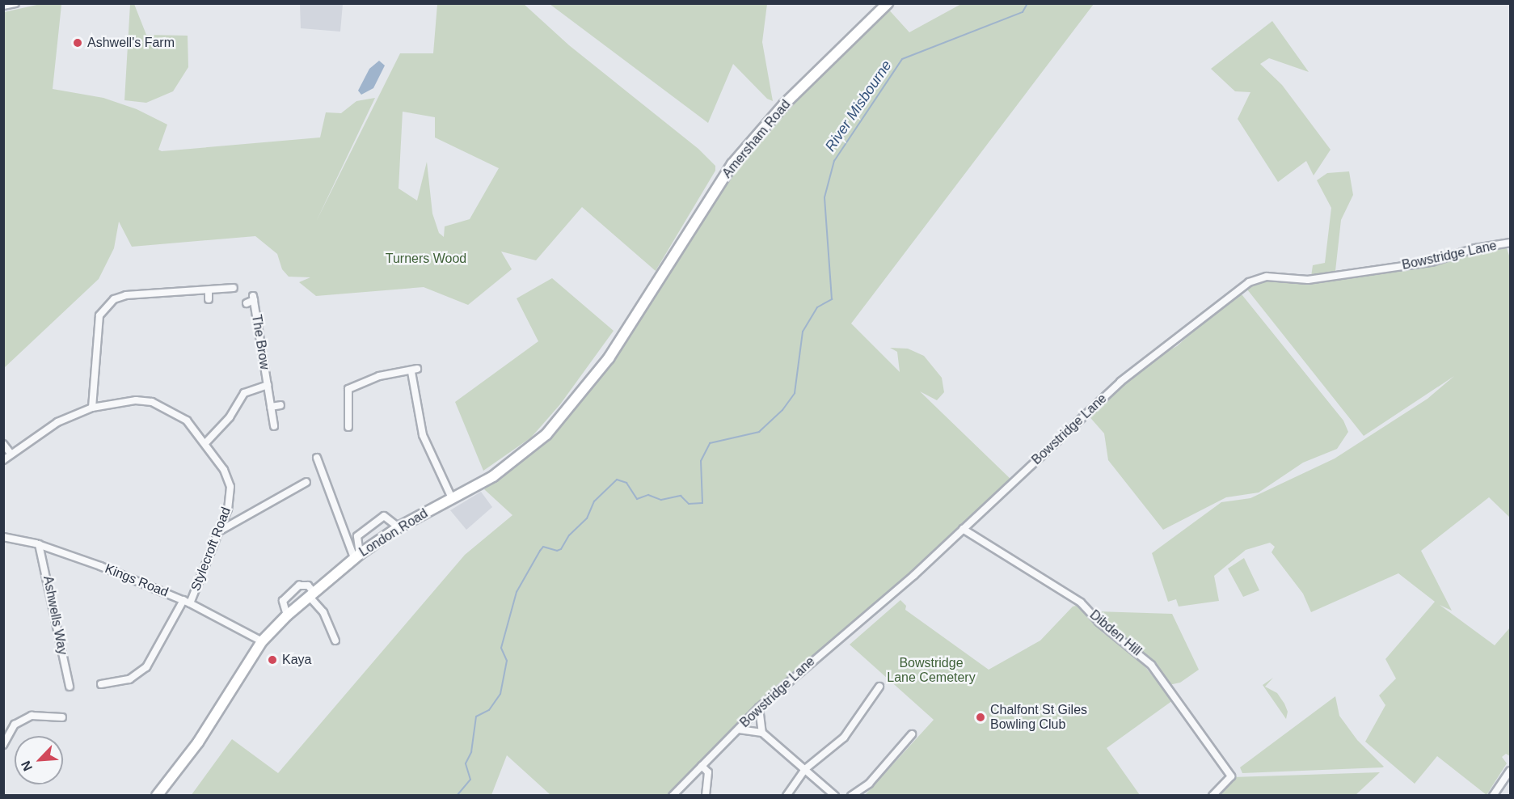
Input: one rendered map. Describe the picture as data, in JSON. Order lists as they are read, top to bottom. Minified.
{"streets":{"highway":["Amersham Road","London Road"],"street":["Bowstridge Lane","The Brow","Stylecroft Road","Kings Road","Ashwells Way","Dibden Hill"]},"crossings":[["Amersham Road","London Road"],["Bowstridge Lane","Dibden Hill"],["The Brow","Stylecroft Road"],["London Road","Kings Road"],["Stylecroft Road","Kings Road"],["Kings Road","Ashwells Way"]],"water":["River Misbourne"],"parks":["Turners Wood","Bowstridge Lane Cemetery"],"places":["Ashwell's Farm","Kaya","Chalfont St Giles Bowling Club"],"north":"bottom left"}
